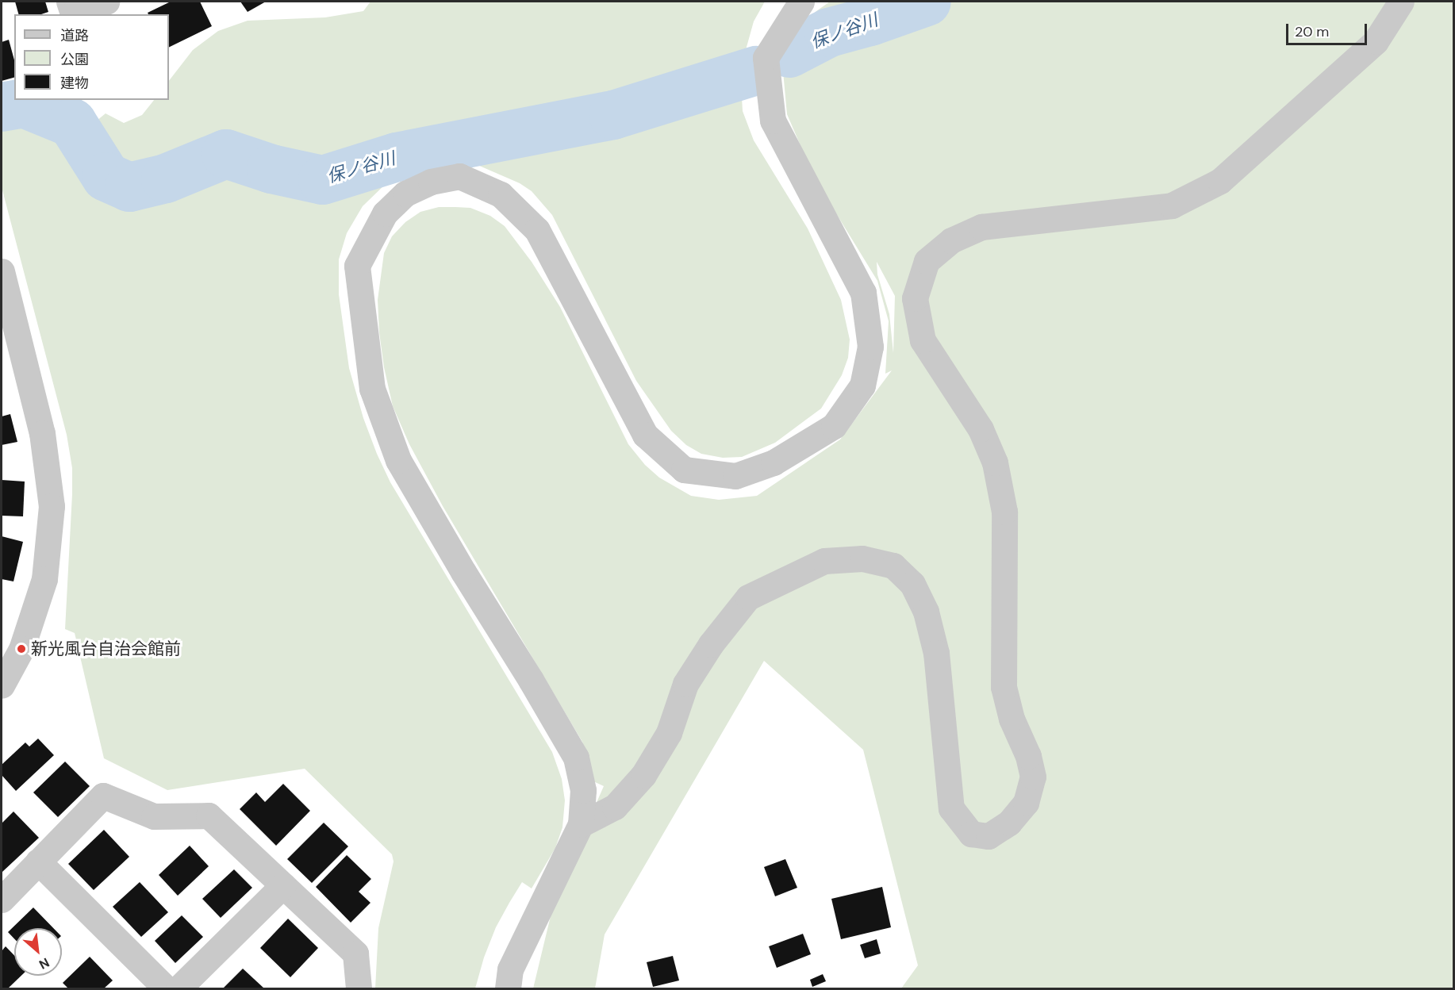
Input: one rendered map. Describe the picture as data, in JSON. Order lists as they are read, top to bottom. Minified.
{"water":["保ノ谷川"],"places":["新光風台自治会館前"],"legend":["道路","公園","建物"],"scale_bar":"20 m","north":"bottom right"}
